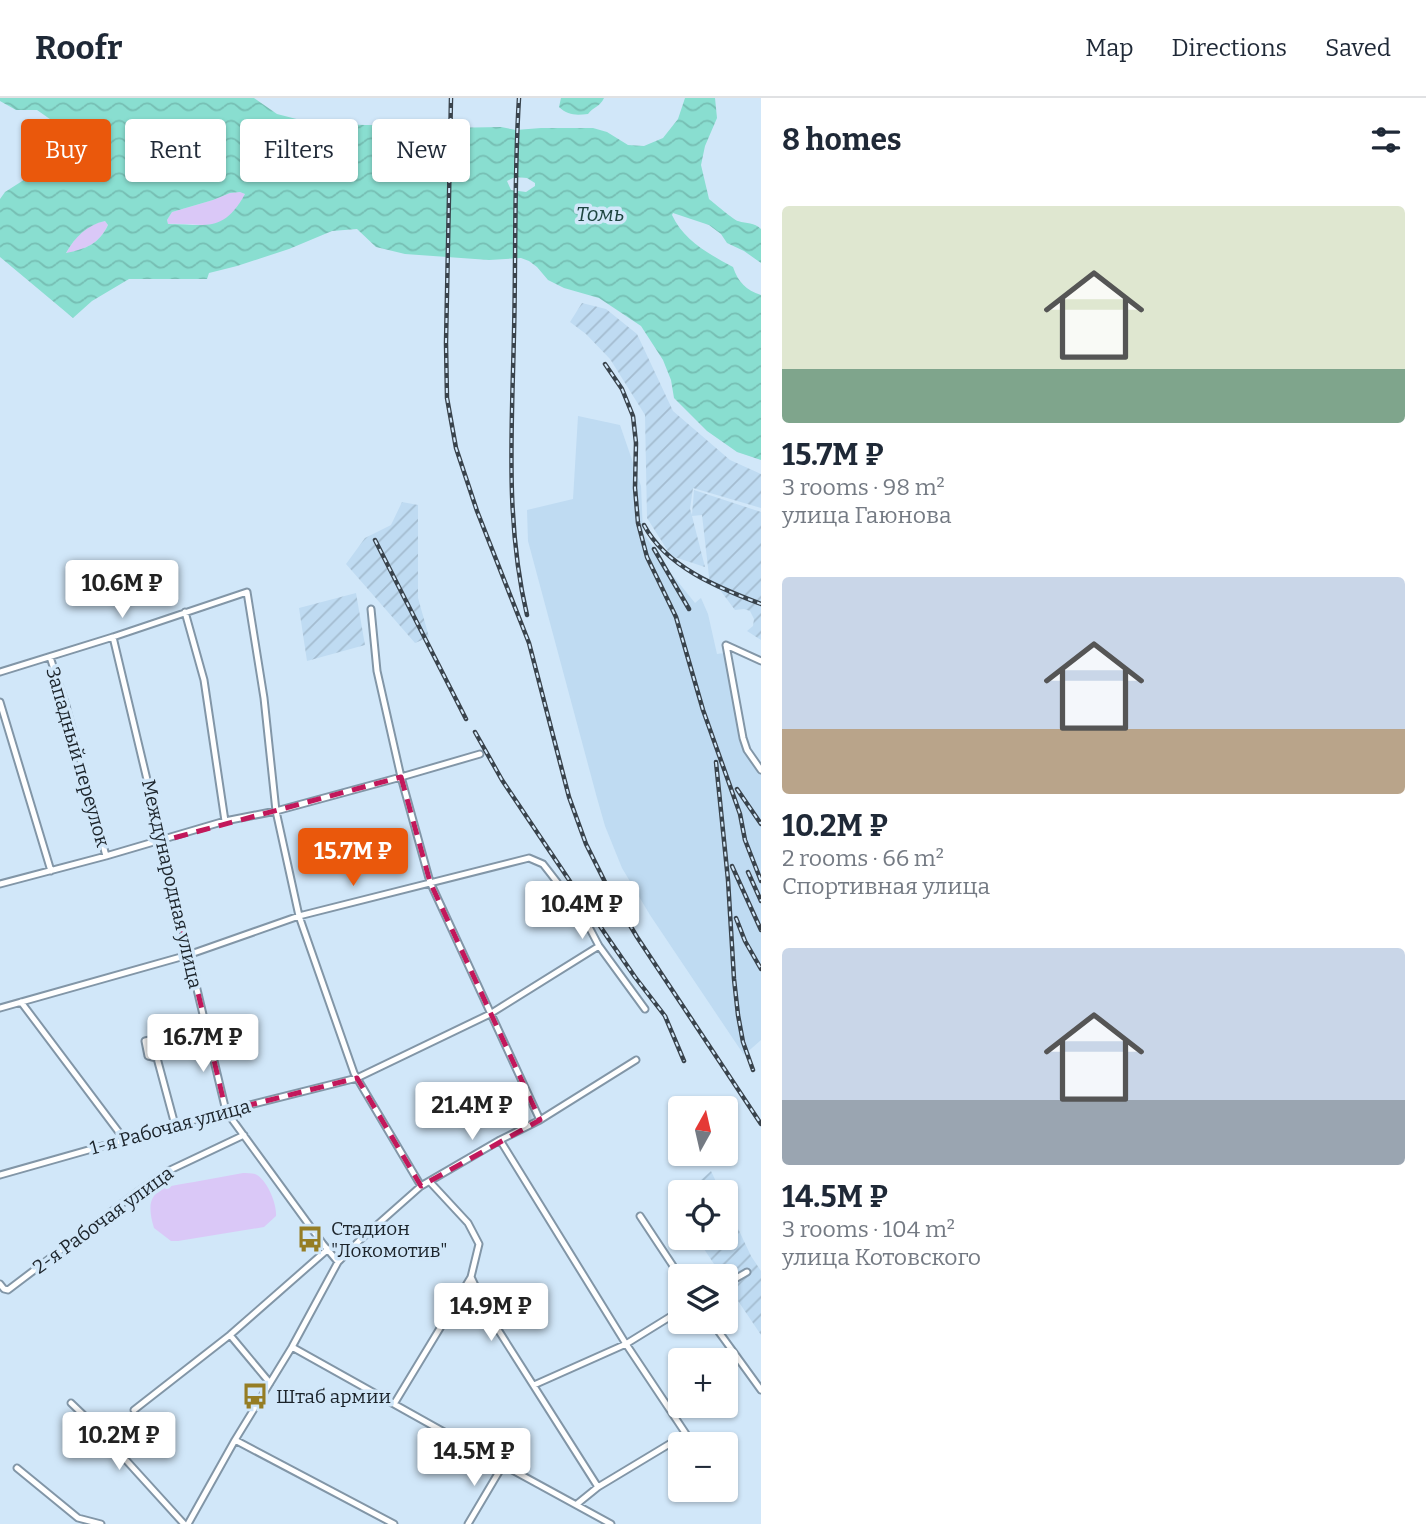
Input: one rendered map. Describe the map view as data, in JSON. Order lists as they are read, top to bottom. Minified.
{"streets":{"street":["Западный переулок","Международная улица","1-я Рабочая улица","2-я Рабочая улица"]},"crossings":[["Международная улица","1-я Рабочая улица"],["Международная улица","2-я Рабочая улица"]],"water":["Томь"],"places":{"bus stop":["Стадион \"Локомотив\"","Штаб армии"]},"north":"top","page":{"header":"Roofr","nav":["Map","Directions","Saved"],"heading":"8 homes","chip":["Buy","Rent","Filters","New"],"list":[{"name":"15.7M ₽","note":"3 rooms · 98 m² · улица Гаюнова"},{"name":"10.2M ₽","note":"2 rooms · 66 m² · Спортивная улица"},{"name":"14.5M ₽","note":"3 rooms · 104 m² · улица Котовского"}],"price":["10.6M ₽","15.7M ₽","10.4M ₽","16.7M ₽","21.4M ₽","14.9M ₽","10.2M ₽","14.5M ₽"],"map_buttons":["+","−"]}}
